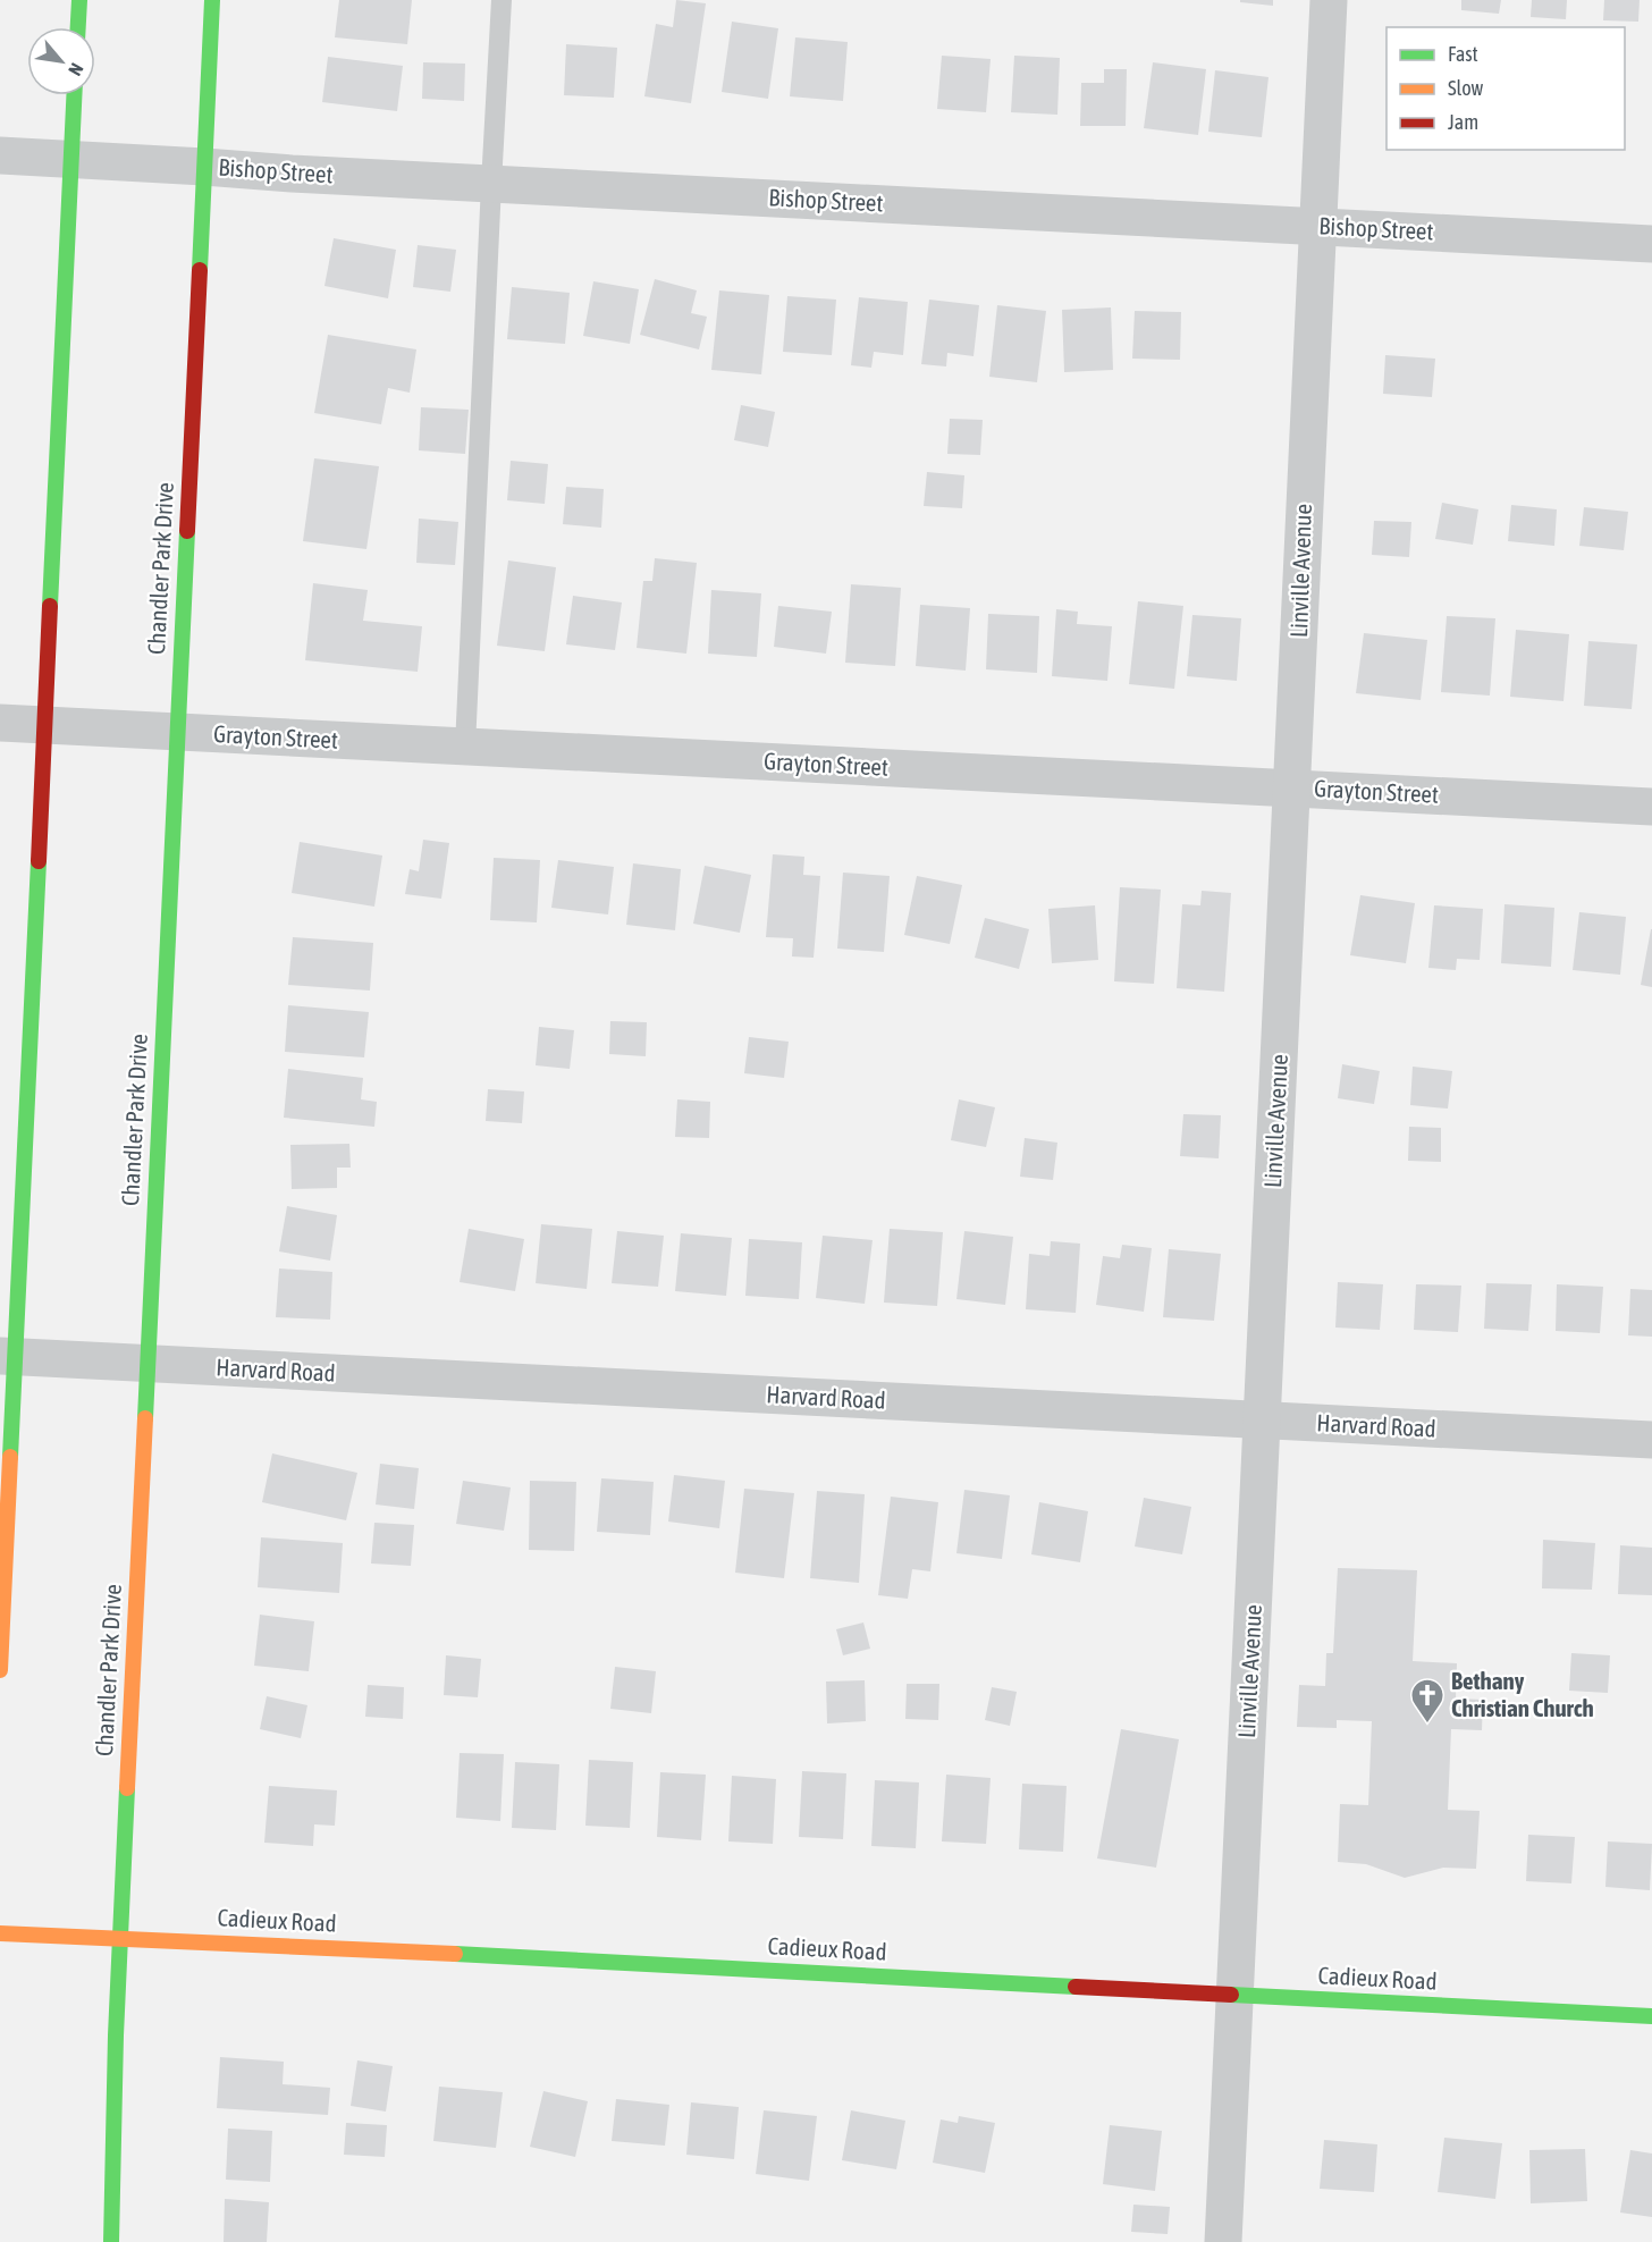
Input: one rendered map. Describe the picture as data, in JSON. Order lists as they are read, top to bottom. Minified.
{"streets":{"street":["Bishop Street","Chandler Park Drive","Linville Avenue","Grayton Street","Harvard Road","Cadieux Road"]},"crossings":[["Bishop Street","Chandler Park Drive"],["Bishop Street","Linville Avenue"],["Chandler Park Drive","Grayton Street"],["Chandler Park Drive","Harvard Road"],["Chandler Park Drive","Cadieux Road"],["Linville Avenue","Grayton Street"],["Linville Avenue","Harvard Road"],["Linville Avenue","Cadieux Road"]],"places":{"church":["Bethany Christian Church"]},"legend":["Fast","Slow","Jam"],"north":"bottom right"}
